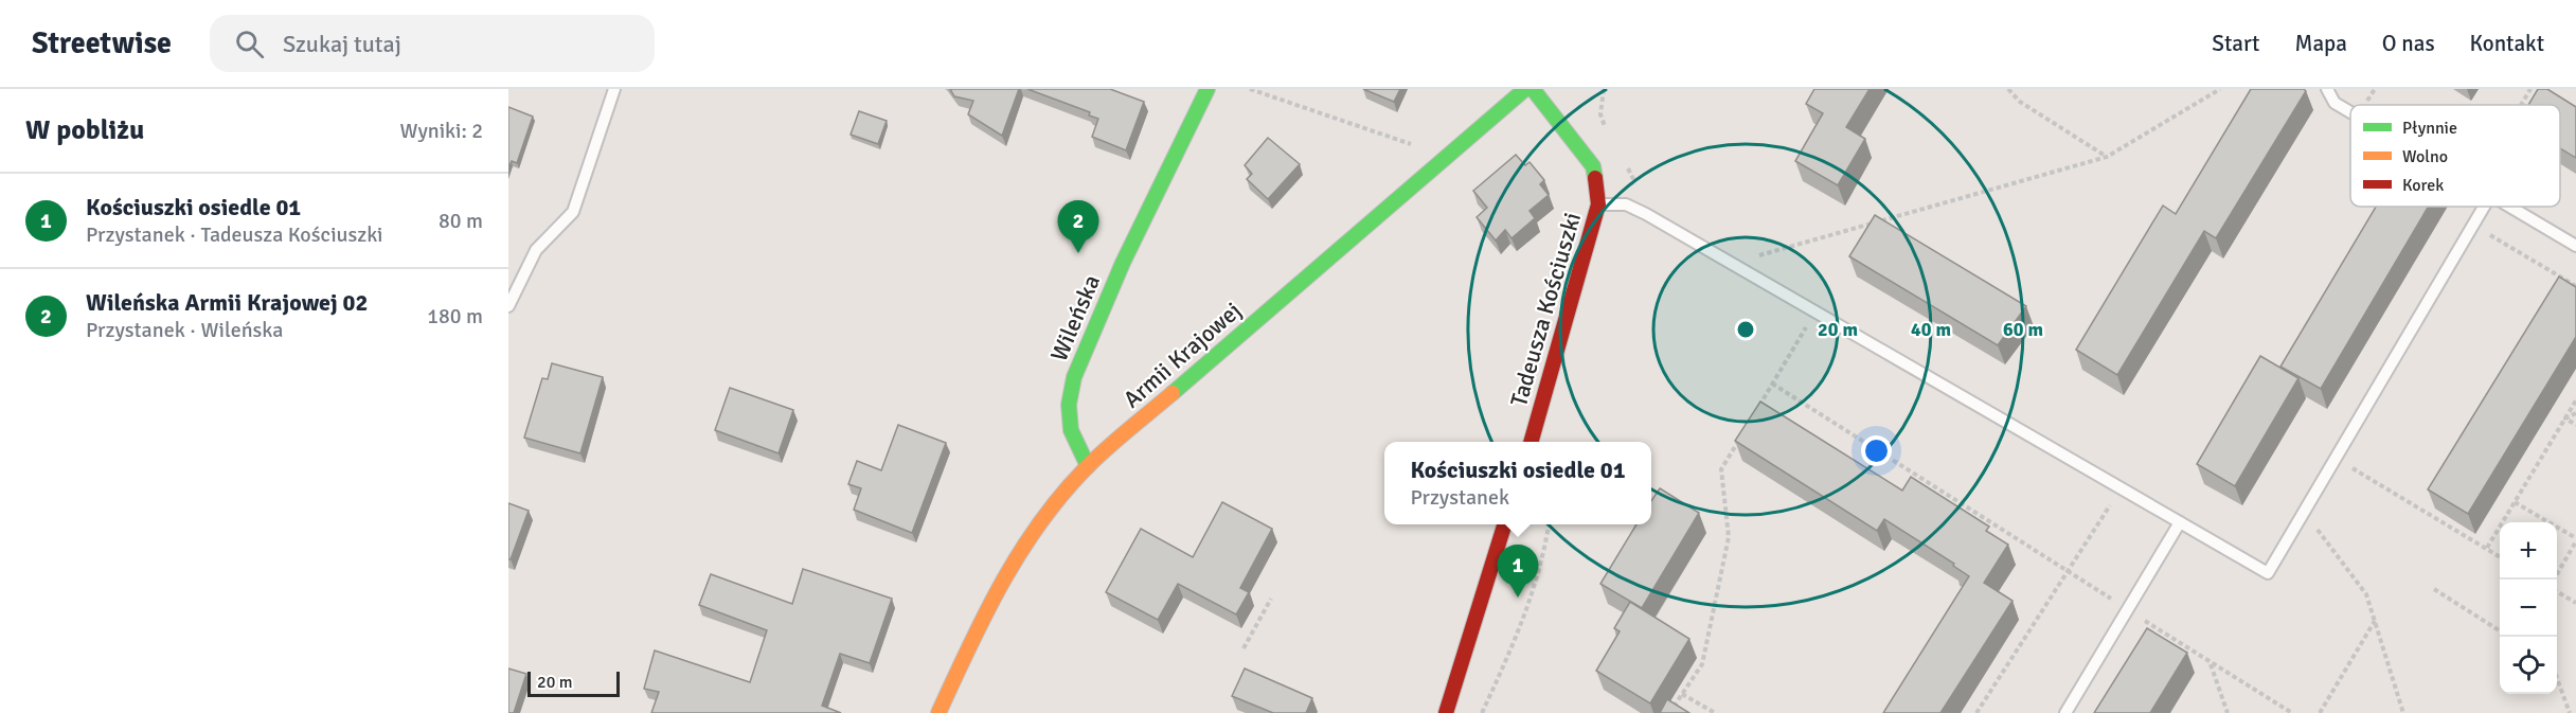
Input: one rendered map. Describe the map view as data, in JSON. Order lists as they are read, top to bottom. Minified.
{"streets":{"street":["Tadeusza Kościuszki","Wileńska","Armii Krajowej"]},"crossings":[["Wileńska","Armii Krajowej"]],"legend":["Płynnie","Wolno","Korek"],"scale_bar":"20 m","page":{"header":"Streetwise","search":"Szukaj tutaj","nav":["Start","Mapa","O nas","Kontakt"],"heading":["W pobliżu","Wyniki: 2"],"list":[{"mark":"1","name":"Kościuszki osiedle 01","note":"Przystanek · Tadeusza Kościuszki","value":"80 m"},{"mark":"2","name":"Wileńska Armii Krajowej 02","note":"Przystanek · Wileńska","value":"180 m"}],"pins":["2","1"],"popup":["Kościuszki osiedle 01","Przystanek"],"map_buttons":["+","−"],"scale":"20 m"},"rings":["20 m","40 m","60 m"]}
